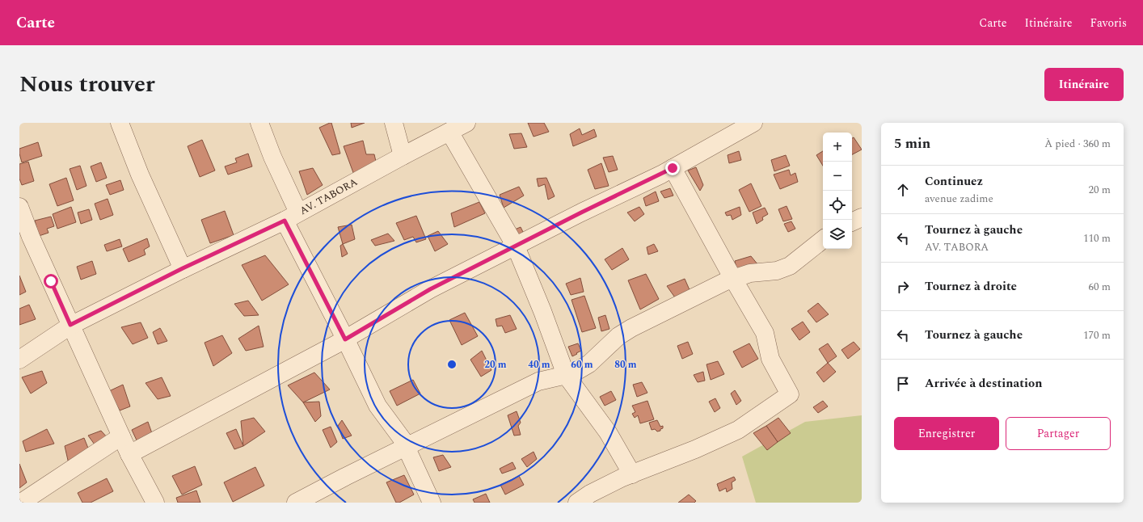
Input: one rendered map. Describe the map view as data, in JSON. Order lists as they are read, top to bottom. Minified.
{"streets":{"street":["AV. TABORA"]},"page":{"header":"Carte","nav":["Carte","Itinéraire","Favoris"],"title":"Nous trouver","buttons":["Itinéraire",["Enregistrer","Partager"]],"heading":["5 min","À pied · 360 m"],"map_buttons":["+","−"],"list":[["Continuez","avenue zadime","20 m"],["Tournez à gauche","AV. TABORA","110 m"],["Tournez à droite","60 m"],["Tournez à gauche","170 m"],"Arrivée à destination"]},"rings":["20 m","40 m","60 m","80 m"]}
